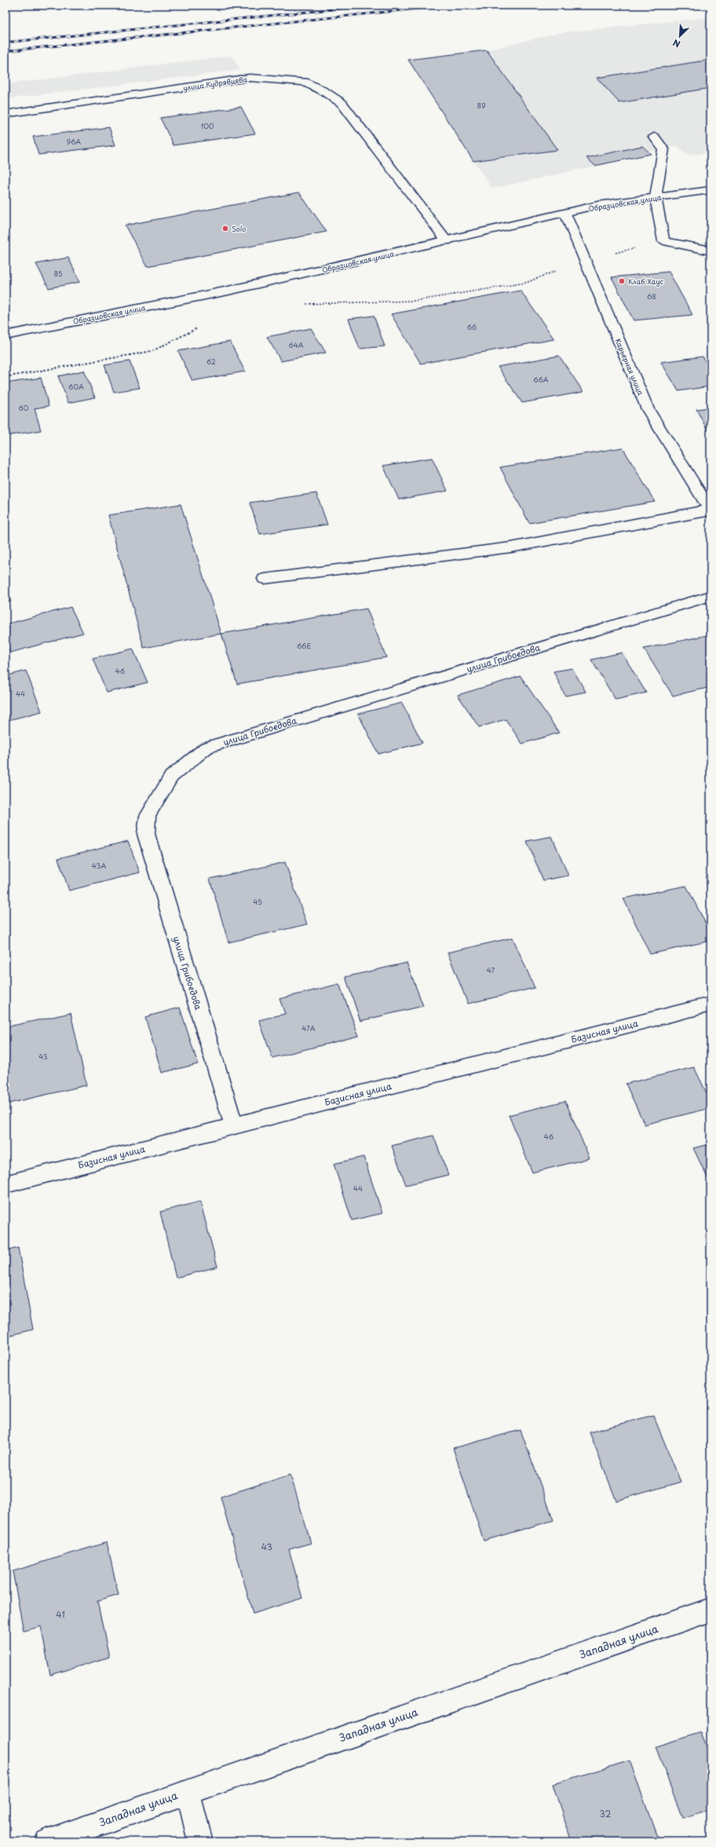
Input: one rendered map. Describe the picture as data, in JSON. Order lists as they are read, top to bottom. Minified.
{"streets":{"street":["улица Кудрявцева","Образцовская улица","Карьерная улица","улица Грибоедова","Базисная улица","Западная улица"]},"crossings":[["улица Кудрявцева","Образцовская улица"],["Образцовская улица","Карьерная улица"],["улица Грибоедова","Базисная улица"]],"places":["Solo","Клаб Хаус"],"house_numbers":["89","100","96А","85","68","66","64А","62","66А","60А","60","66Е","46","44","43А","45","47","47А","43","46","44","43","41","32"],"north":"bottom left"}
